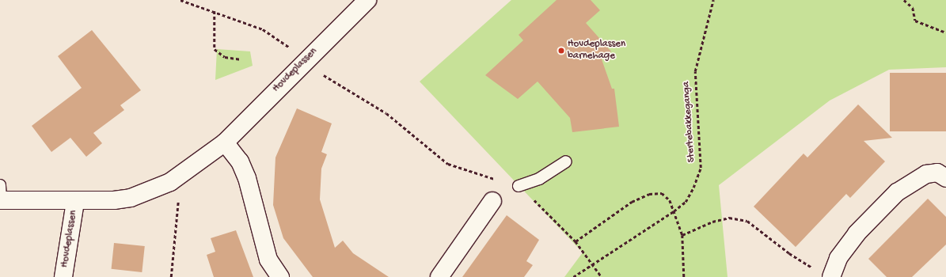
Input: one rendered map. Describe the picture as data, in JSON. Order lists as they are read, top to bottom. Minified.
{"streets":{"street":["Hovdeplassen"],"path":["Stertebakkeganga"]},"places":["Hovdeplassen barnehage"]}
